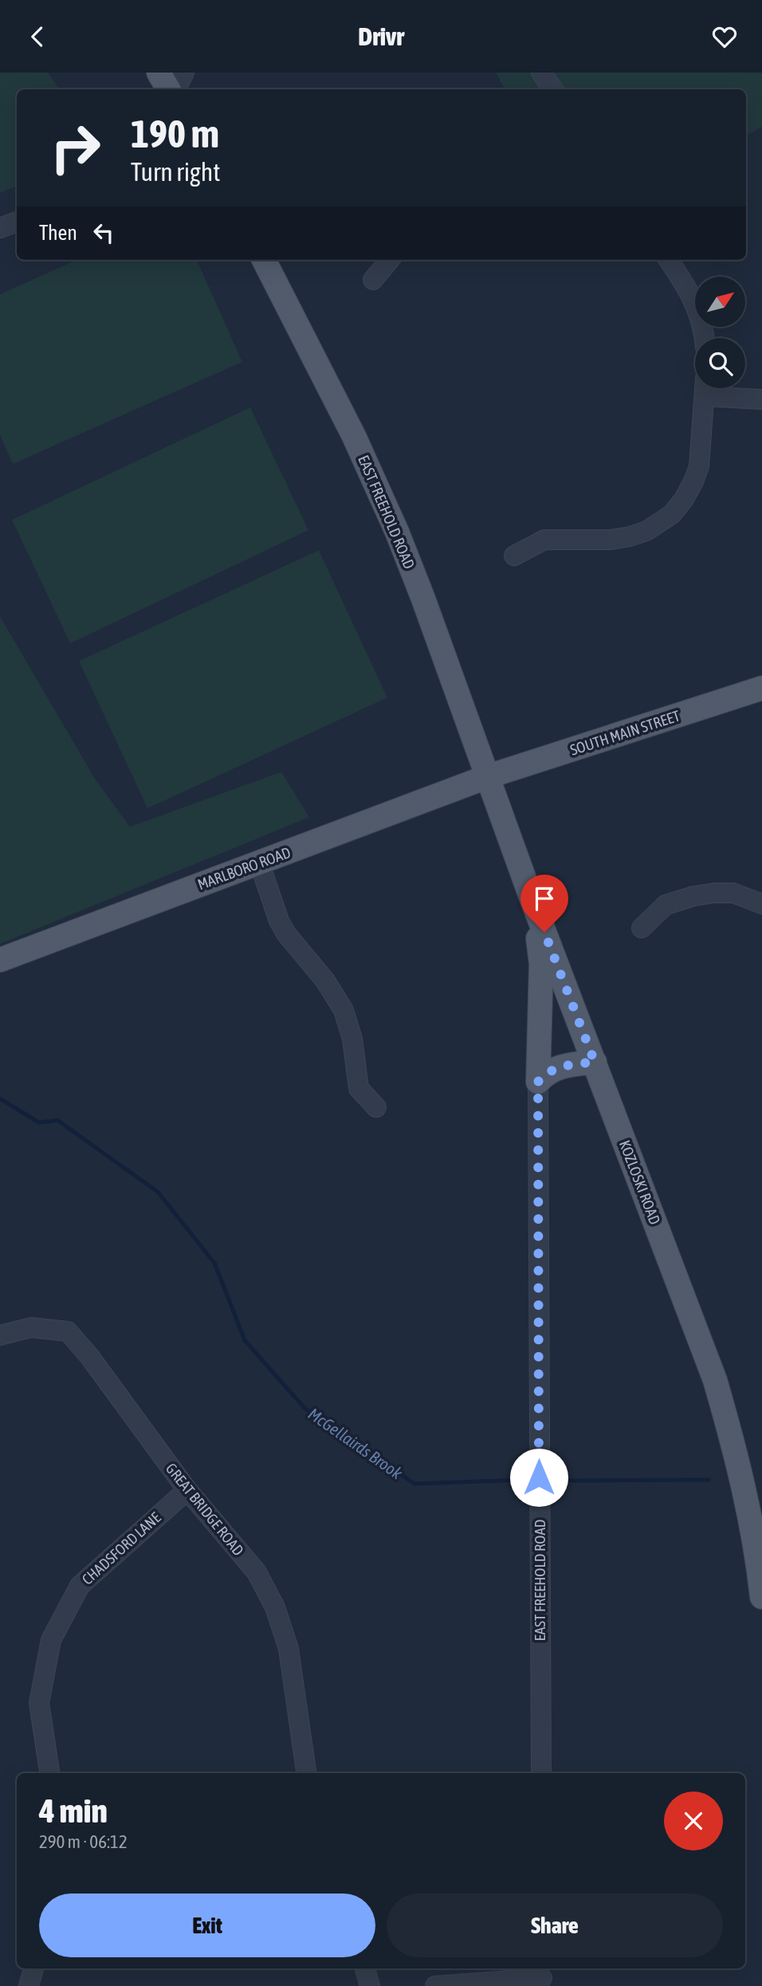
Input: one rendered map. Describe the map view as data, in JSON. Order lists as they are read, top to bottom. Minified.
{"streets":{"main road":["EAST FREEHOLD ROAD","SOUTH MAIN STREET","MARLBORO ROAD","KOZLOSKI ROAD"],"street":["GREAT BRIDGE ROAD","CHADSFORD LANE"]},"crossings":[["EAST FREEHOLD ROAD","SOUTH MAIN STREET"],["EAST FREEHOLD ROAD","MARLBORO ROAD"],["EAST FREEHOLD ROAD","KOZLOSKI ROAD"],["SOUTH MAIN STREET","MARLBORO ROAD"],["SOUTH MAIN STREET","KOZLOSKI ROAD"],["MARLBORO ROAD","KOZLOSKI ROAD"],["GREAT BRIDGE ROAD","CHADSFORD LANE"]],"water":["McGellairds Brook"],"north":"top right","page":{"header":"Drivr","turn":["190 m","Turn right"],"then":"Then","heading":["4 min","290 m · 06:12"],"buttons":["Exit","Share"]}}
